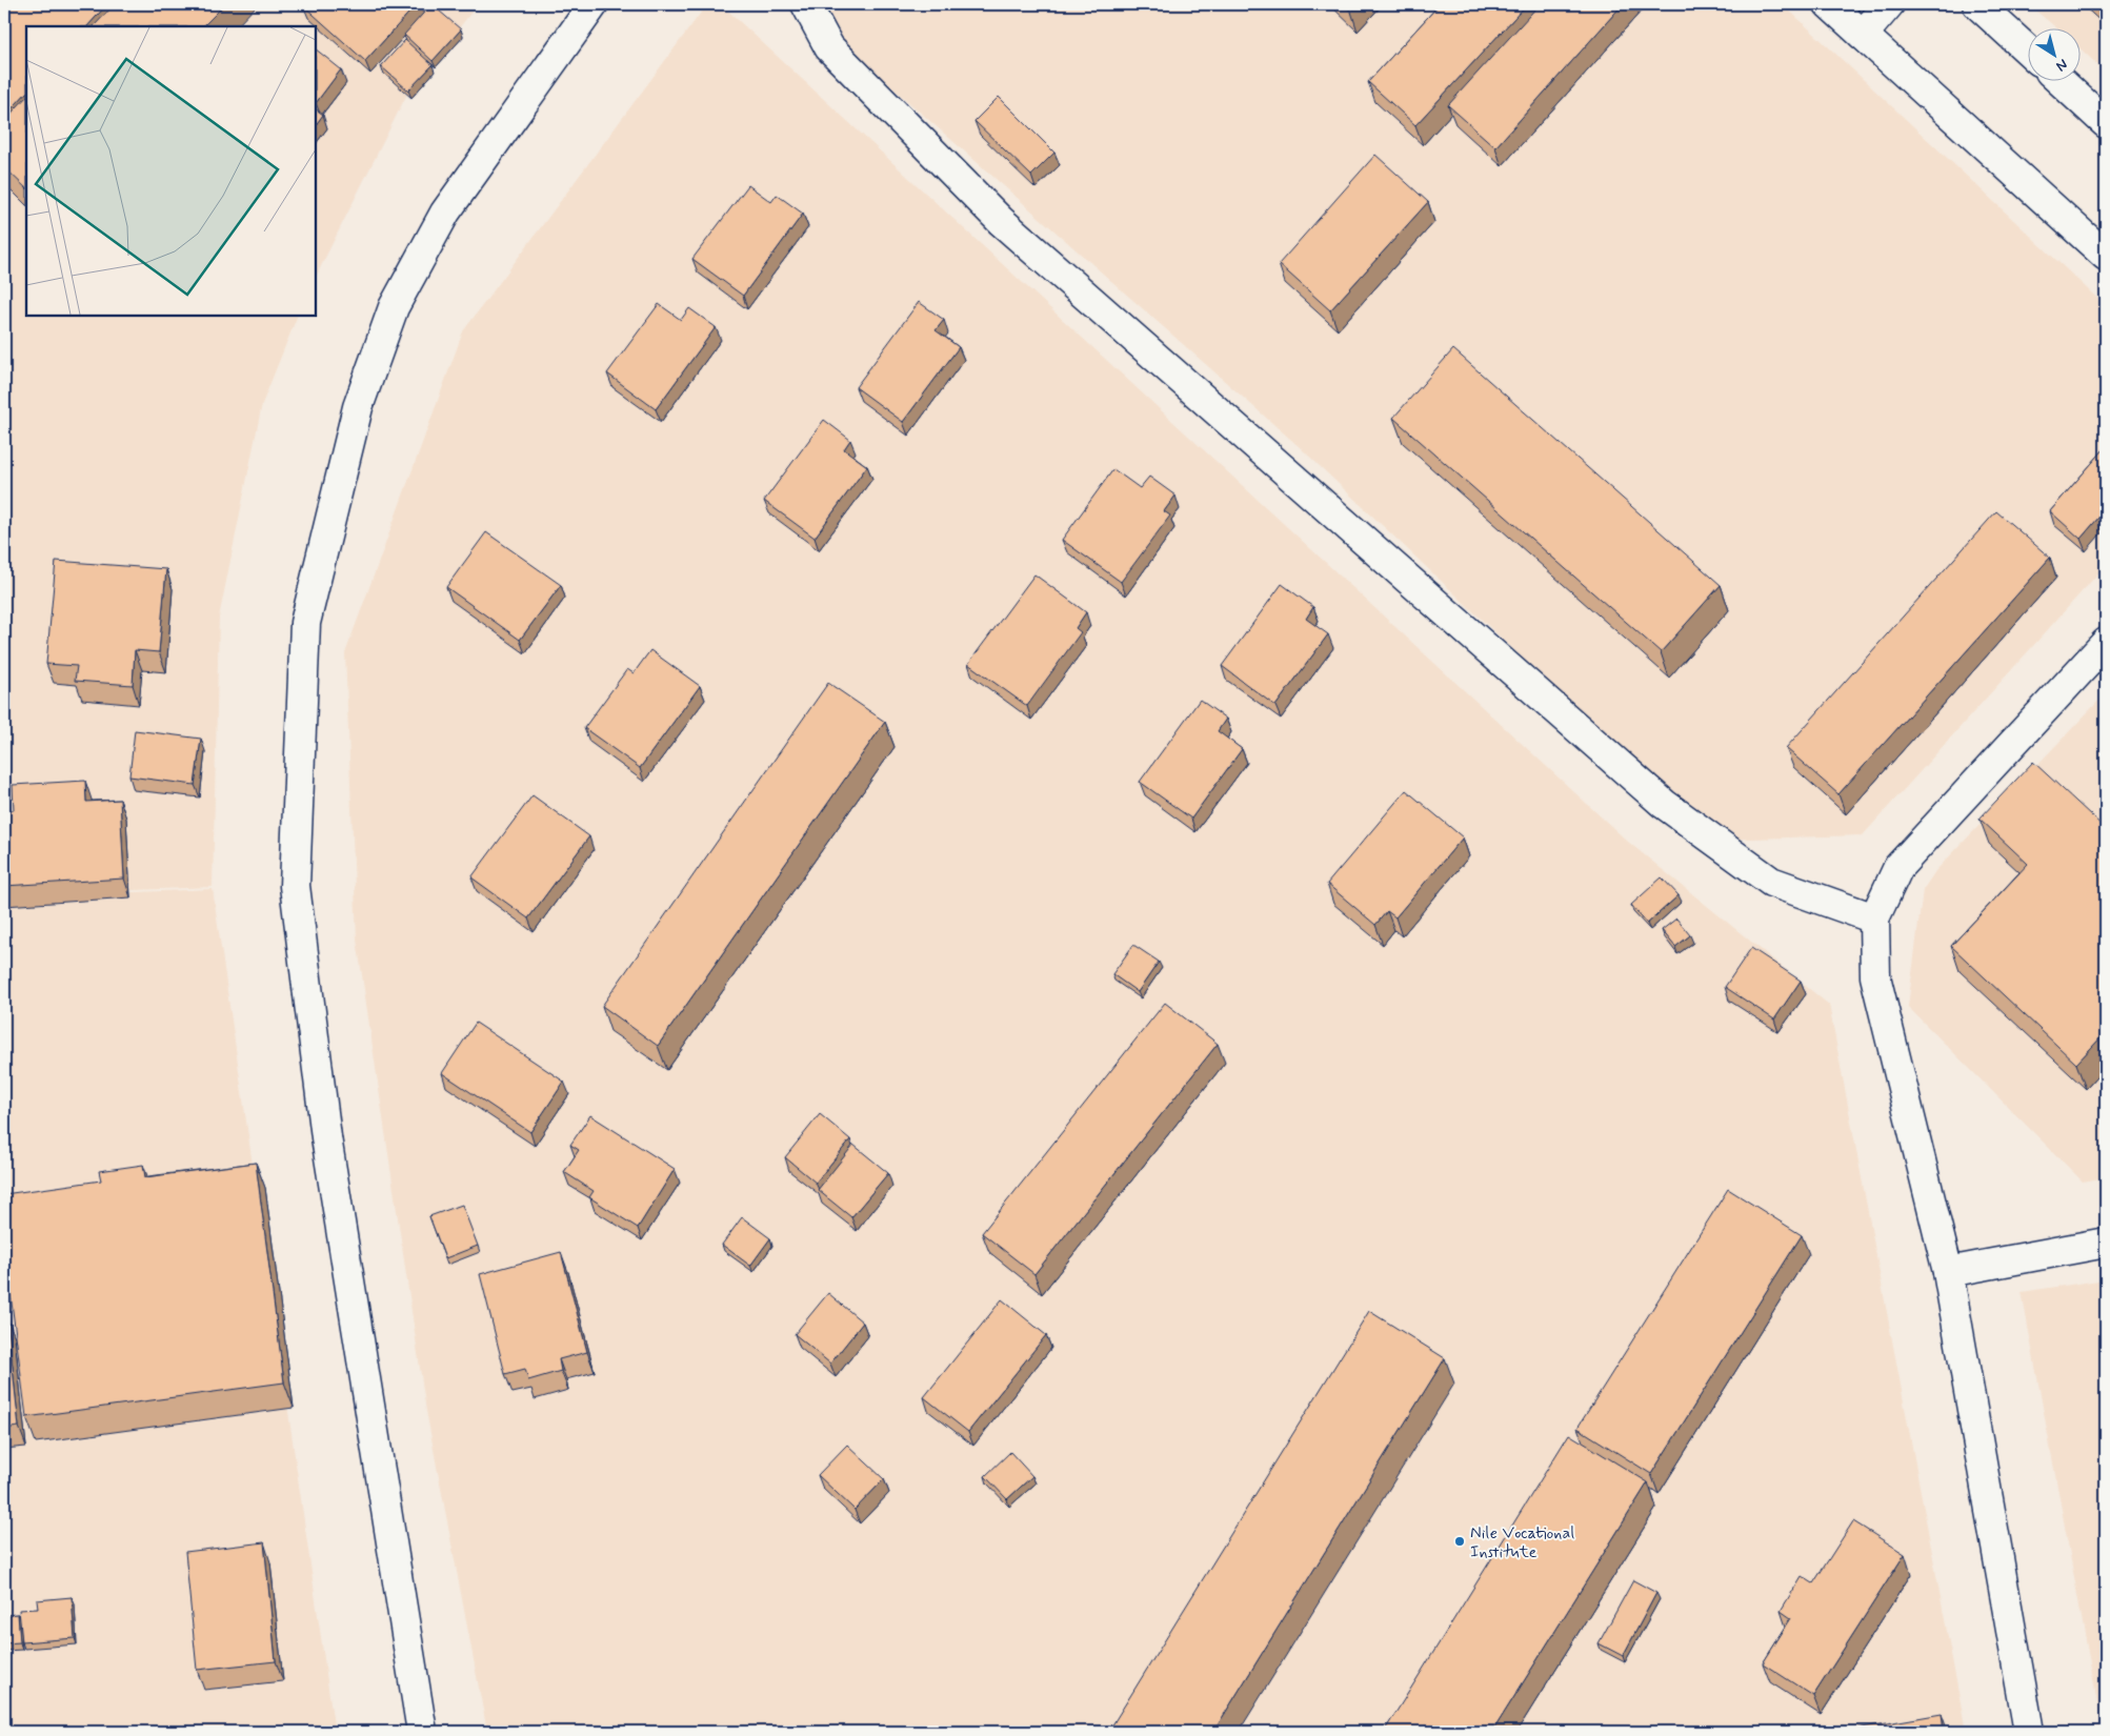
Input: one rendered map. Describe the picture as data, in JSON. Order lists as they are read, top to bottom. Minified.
{"places":["Nile Vocational Institute"],"north":"bottom right"}
